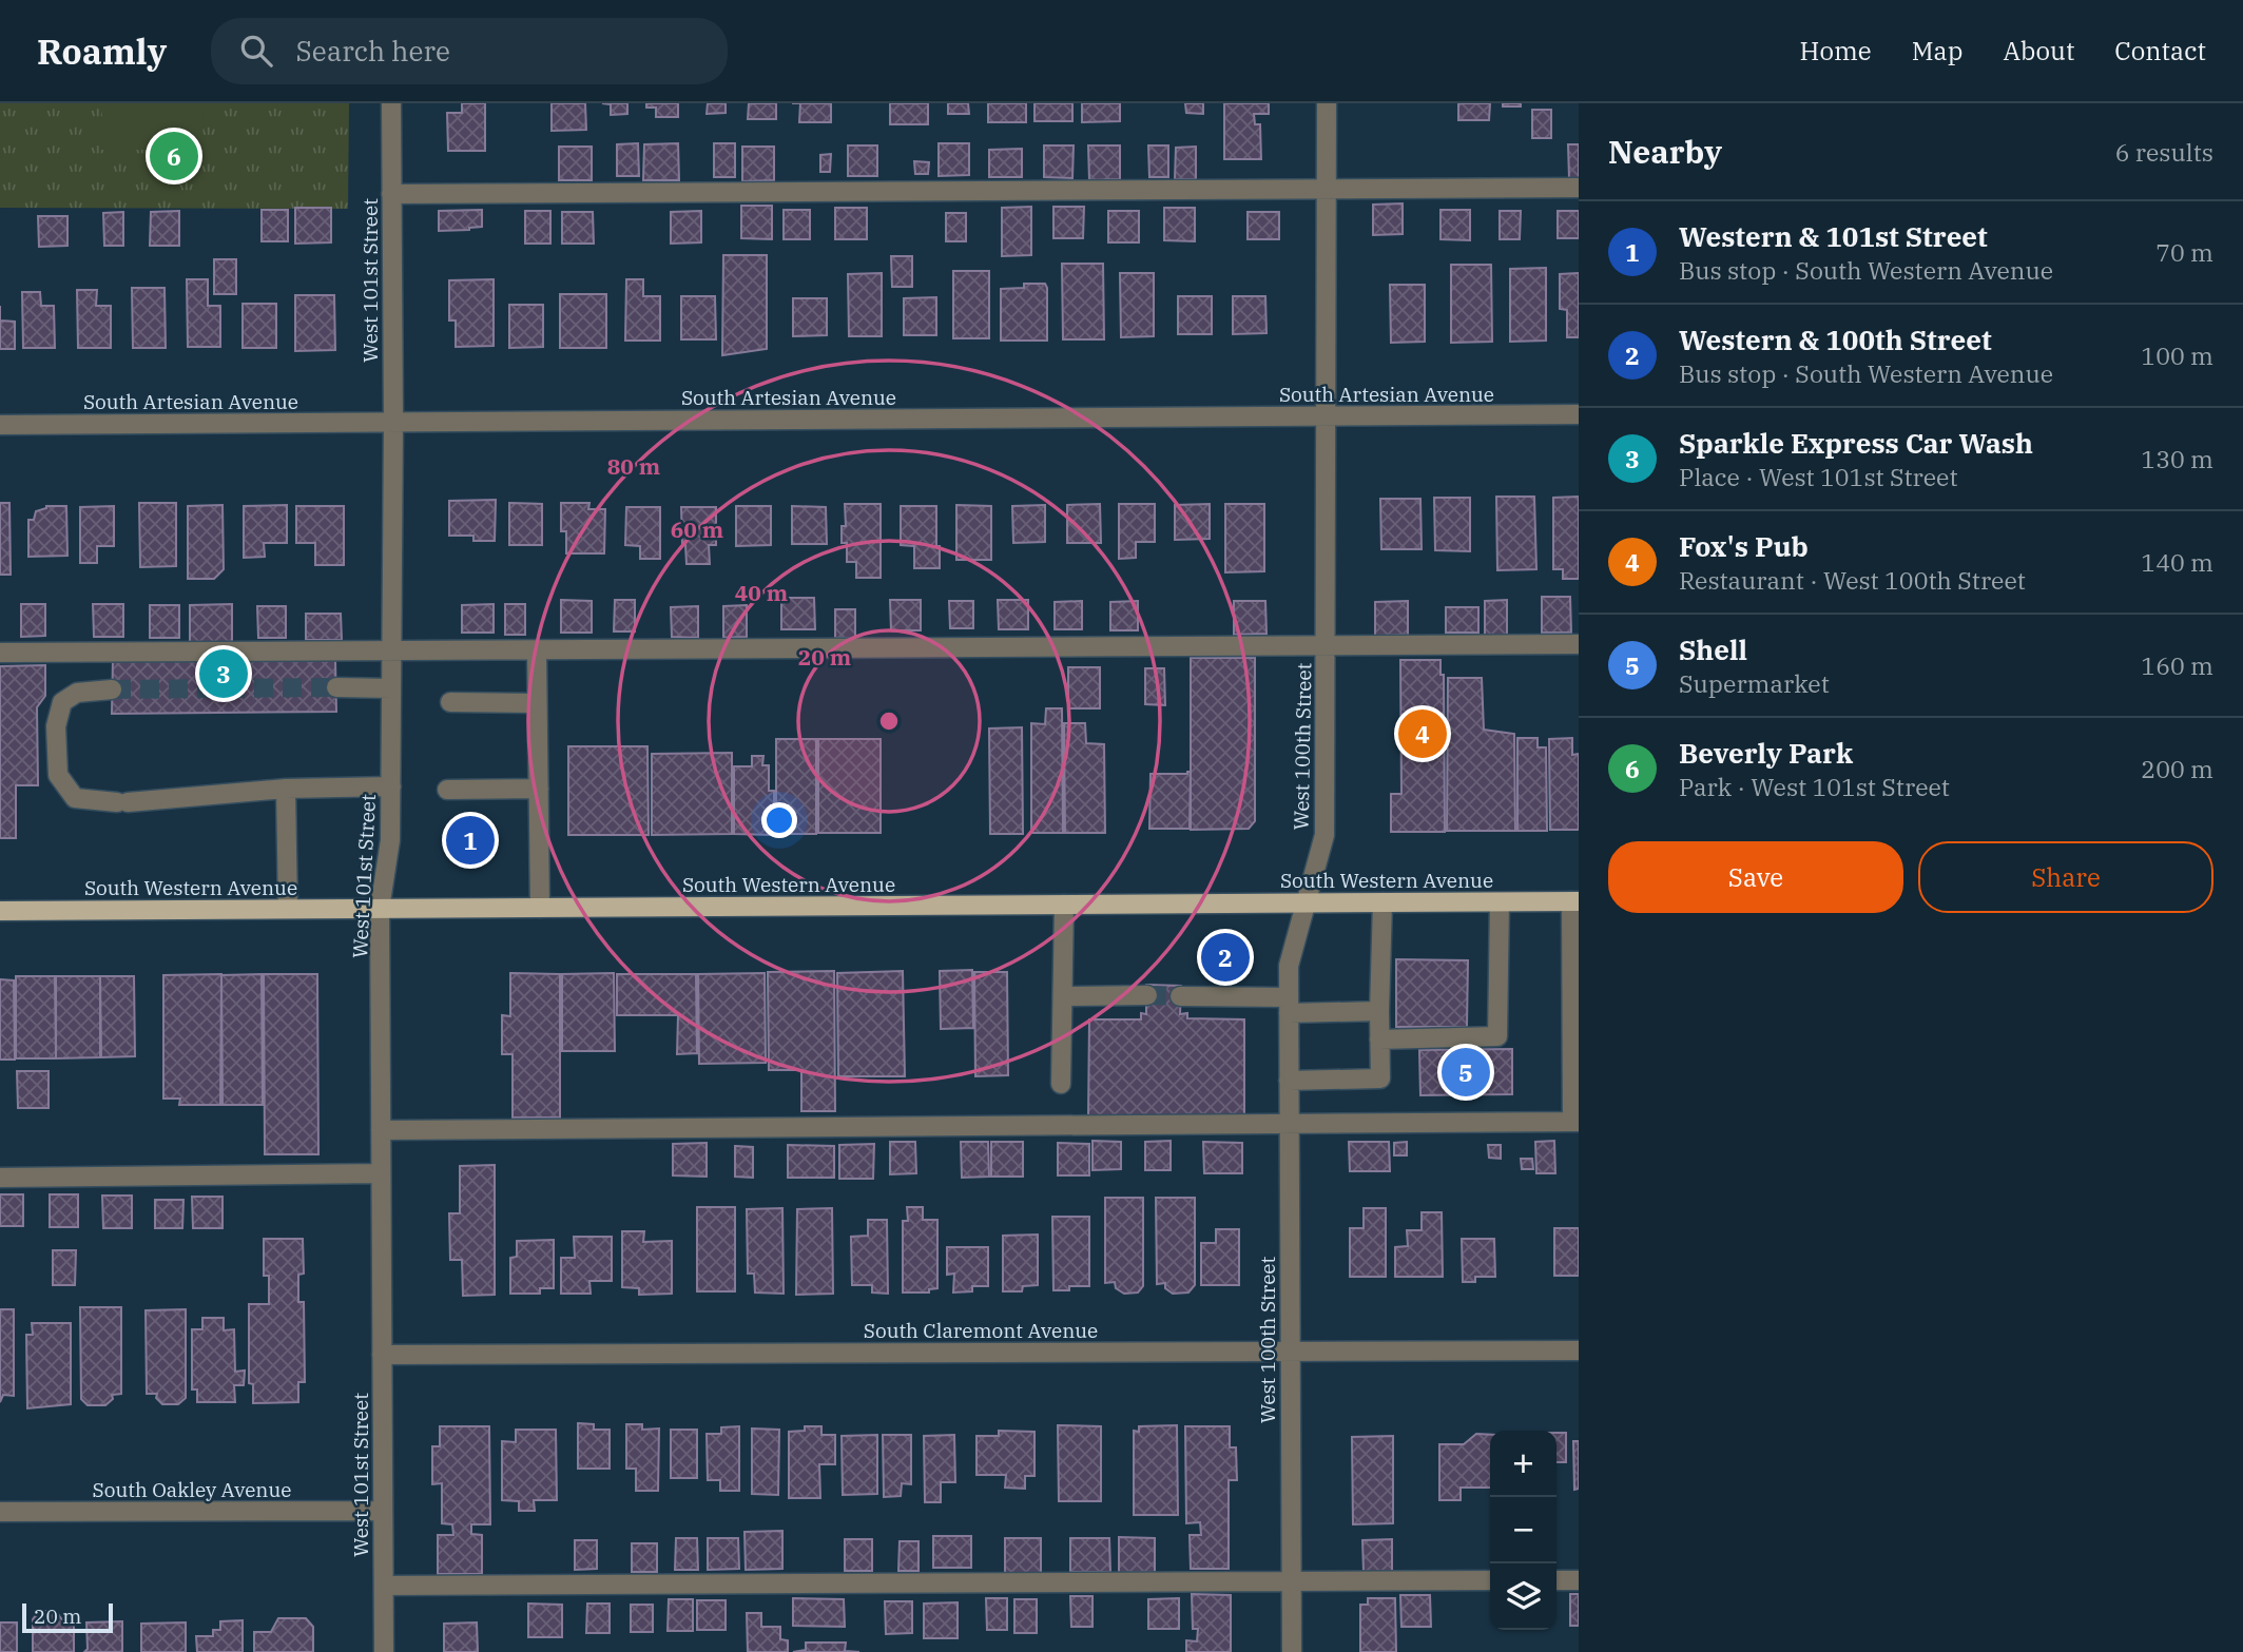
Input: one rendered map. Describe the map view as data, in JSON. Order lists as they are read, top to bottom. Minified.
{"streets":{"main road":["South Western Avenue"],"street":["West 101st Street","South Artesian Avenue","West 100th Street","South Claremont Avenue","South Oakley Avenue"]},"crossings":[["West 101st Street","South Artesian Avenue"],["West 101st Street","South Western Avenue"],["West 101st Street","South Claremont Avenue"],["West 101st Street","South Oakley Avenue"],["South Artesian Avenue","West 100th Street"],["West 100th Street","South Western Avenue"],["West 100th Street","South Claremont Avenue"]],"scale_bar":"20 m","page":{"header":"Roamly","search":"Search here","nav":["Home","Map","About","Contact"],"heading":["Nearby","6 results"],"pins":["6","3","4","1","2","5"],"list":[{"mark":"1","name":"Western & 101st Street","note":"Bus stop · South Western Avenue","value":"70 m"},{"mark":"2","name":"Western & 100th Street","note":"Bus stop · South Western Avenue","value":"100 m"},{"mark":"3","name":"Sparkle Express Car Wash","note":"Place · West 101st Street","value":"130 m"},{"mark":"4","name":"Fox's Pub","note":"Restaurant · West 100th Street","value":"140 m"},{"mark":"5","name":"Shell","note":"Supermarket","value":"160 m"},{"mark":"6","name":"Beverly Park","note":"Park · West 101st Street","value":"200 m"}],"buttons":["Save","Share"],"map_buttons":["+","−"],"scale":"20 m"},"rings":["80 m","60 m","40 m","20 m"]}
